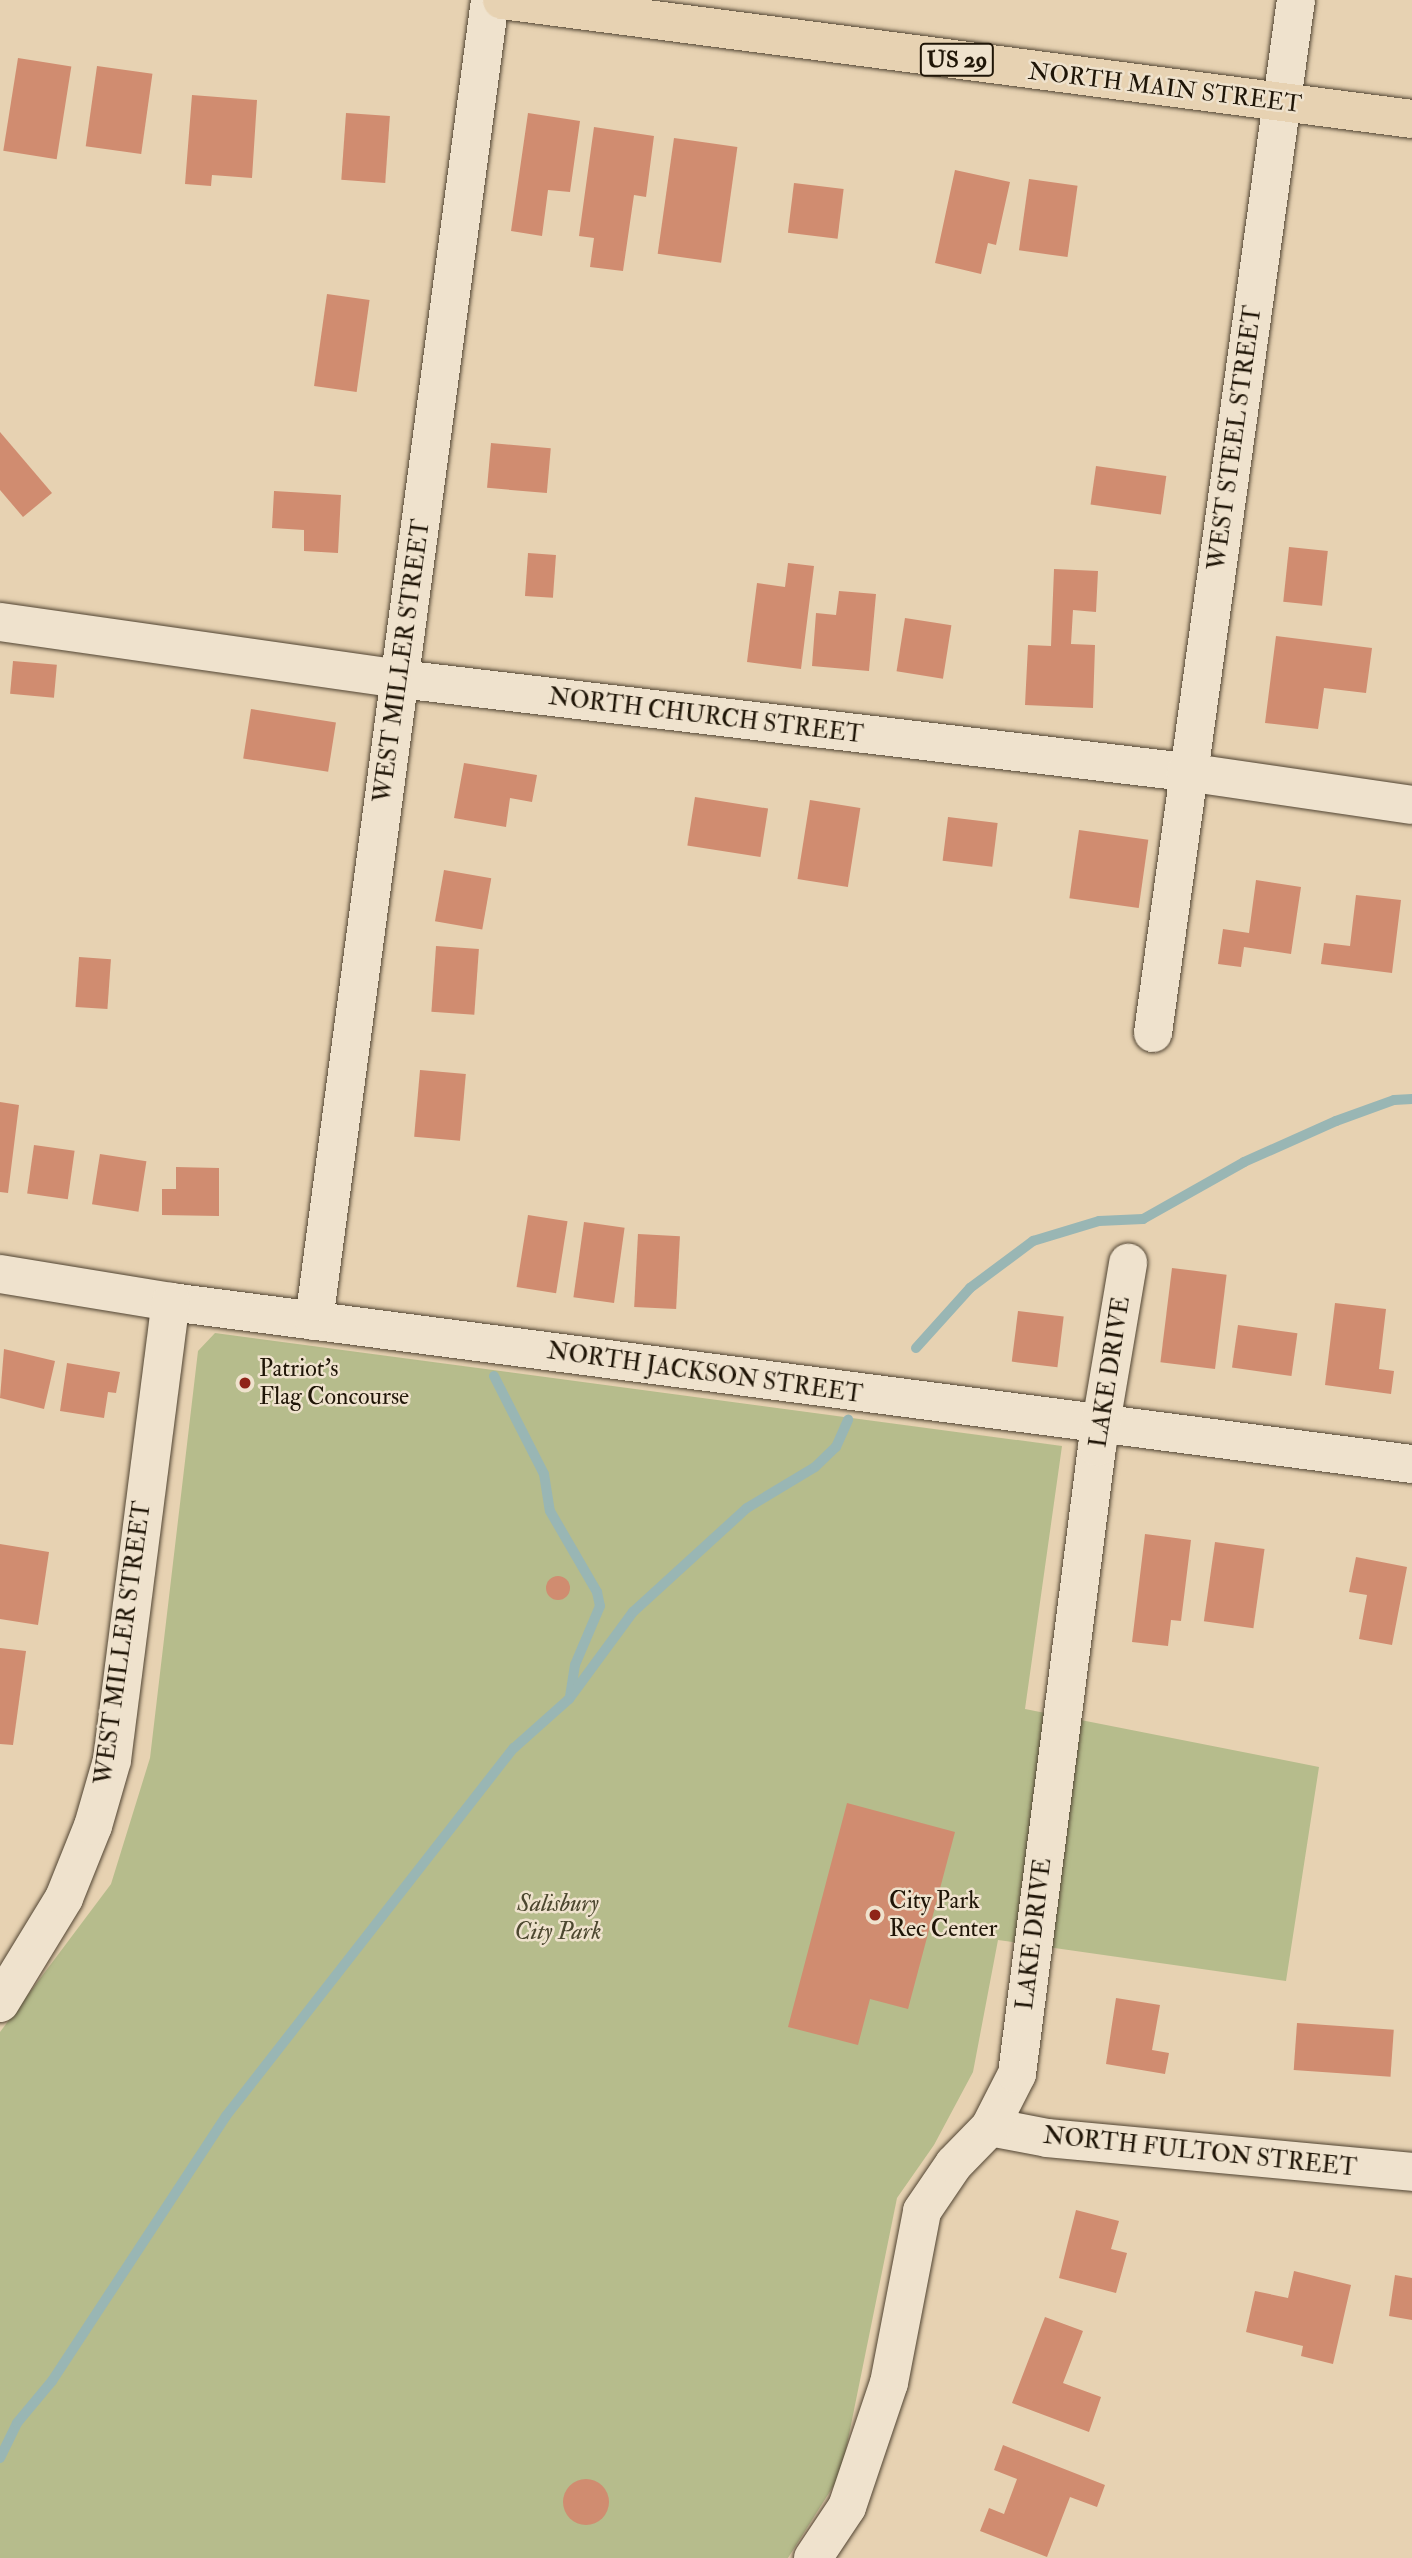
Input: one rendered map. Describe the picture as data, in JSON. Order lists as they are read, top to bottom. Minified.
{"streets":{"main road":["US 29","NORTH MAIN STREET"],"street":["WEST STEEL STREET","WEST MILLER STREET","NORTH CHURCH STREET","LAKE DRIVE","NORTH JACKSON STREET","NORTH FULTON STREET"]},"crossings":[["NORTH MAIN STREET","WEST STEEL STREET"],["WEST STEEL STREET","NORTH CHURCH STREET"],["WEST MILLER STREET","NORTH CHURCH STREET"],["WEST MILLER STREET","NORTH JACKSON STREET"],["LAKE DRIVE","NORTH JACKSON STREET"],["LAKE DRIVE","NORTH FULTON STREET"]],"parks":["Salisbury City Park"],"places":["Patriot’s Flag Concourse","City Park Rec Center"]}
